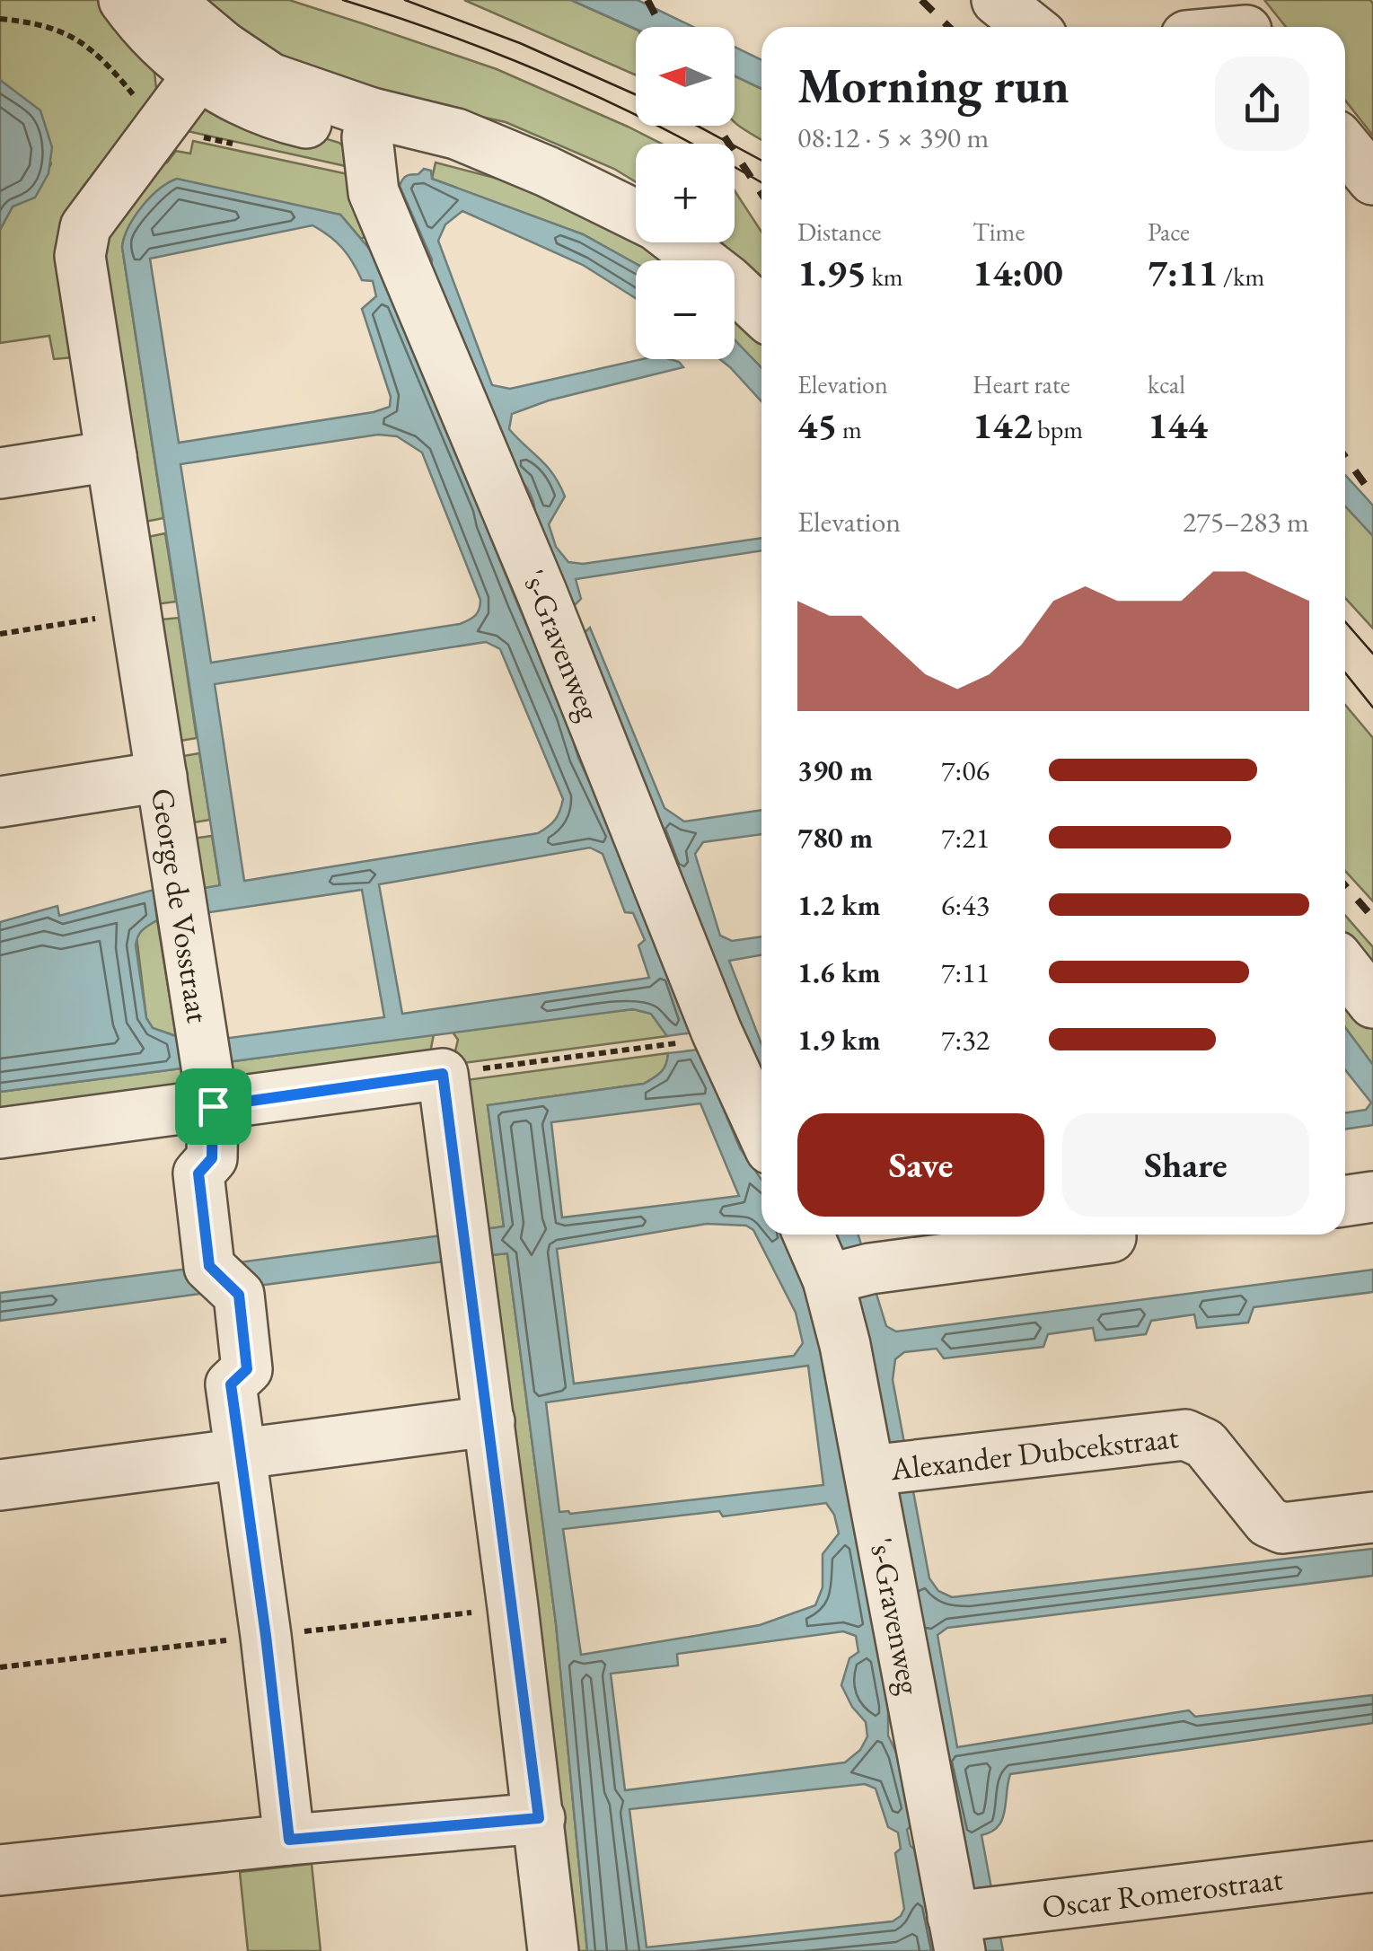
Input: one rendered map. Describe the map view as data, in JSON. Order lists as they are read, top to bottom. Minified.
{"streets":{"street":["'s-Gravenweg","George de Vosstraat","Alexander Dubcekstraat","Oscar Romerostraat"]},"crossings":[["'s-Gravenweg","Alexander Dubcekstraat"],["'s-Gravenweg","Oscar Romerostraat"]],"north":"left","page":{"map_buttons":["+","−"],"heading":["Morning run","08:12 · 5 × 390 m"],"stats":[["Distance","1.95 km"],["Time","14:00"],["Pace","7:11 /km"],["Elevation","45 m"],["Heart rate","142 bpm"],["kcal","144"]],"chart":["Elevation","275–283 m"],"list":[{"name":"390 m","note":"7:06"},{"name":"780 m","note":"7:21"},{"name":"1.2 km","note":"6:43"},{"name":"1.6 km","note":"7:11"},{"name":"1.9 km","note":"7:32"}],"buttons":["Save","Share"]}}
